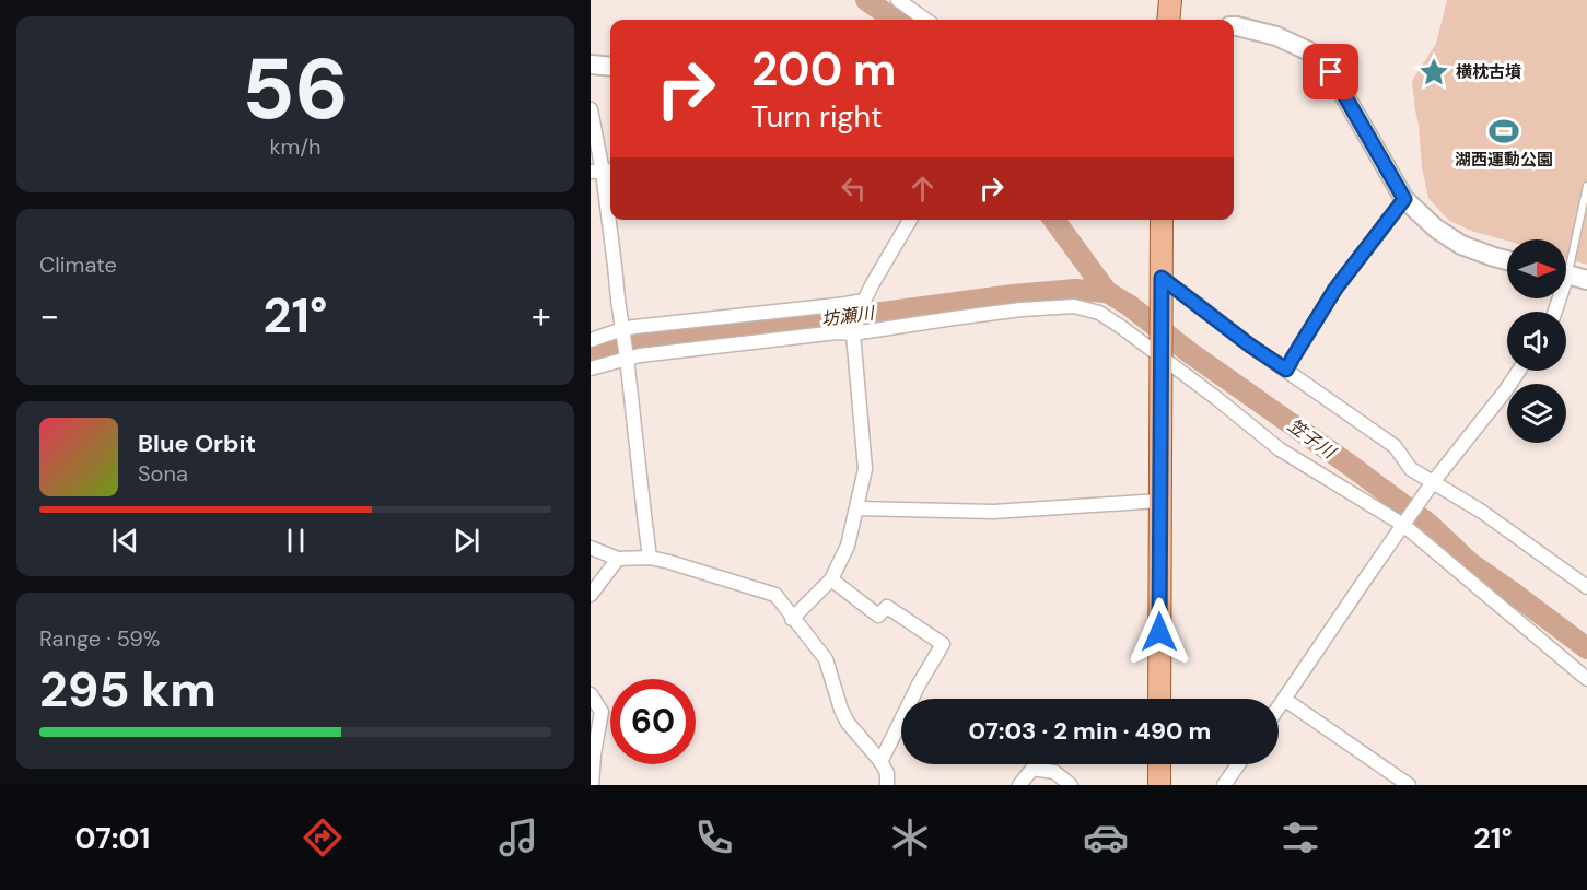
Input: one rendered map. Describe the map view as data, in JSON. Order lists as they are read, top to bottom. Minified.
{"water":["坊瀬川","笠子川"],"places":{"place":["横枕古墳"],"sports":["湖西運動公園"]},"north":"right","page":{"tile":[["56","km/h"],"Climate",["Range · 59%","295 km"]],"turn":["200 m","Turn right"],"heat":["−","21°","+"],"song":["Blue Orbit","Sona"],"limit":"60","trip":"07:03 · 2 min · 490 m","tabs":["07:01","21°"]}}
